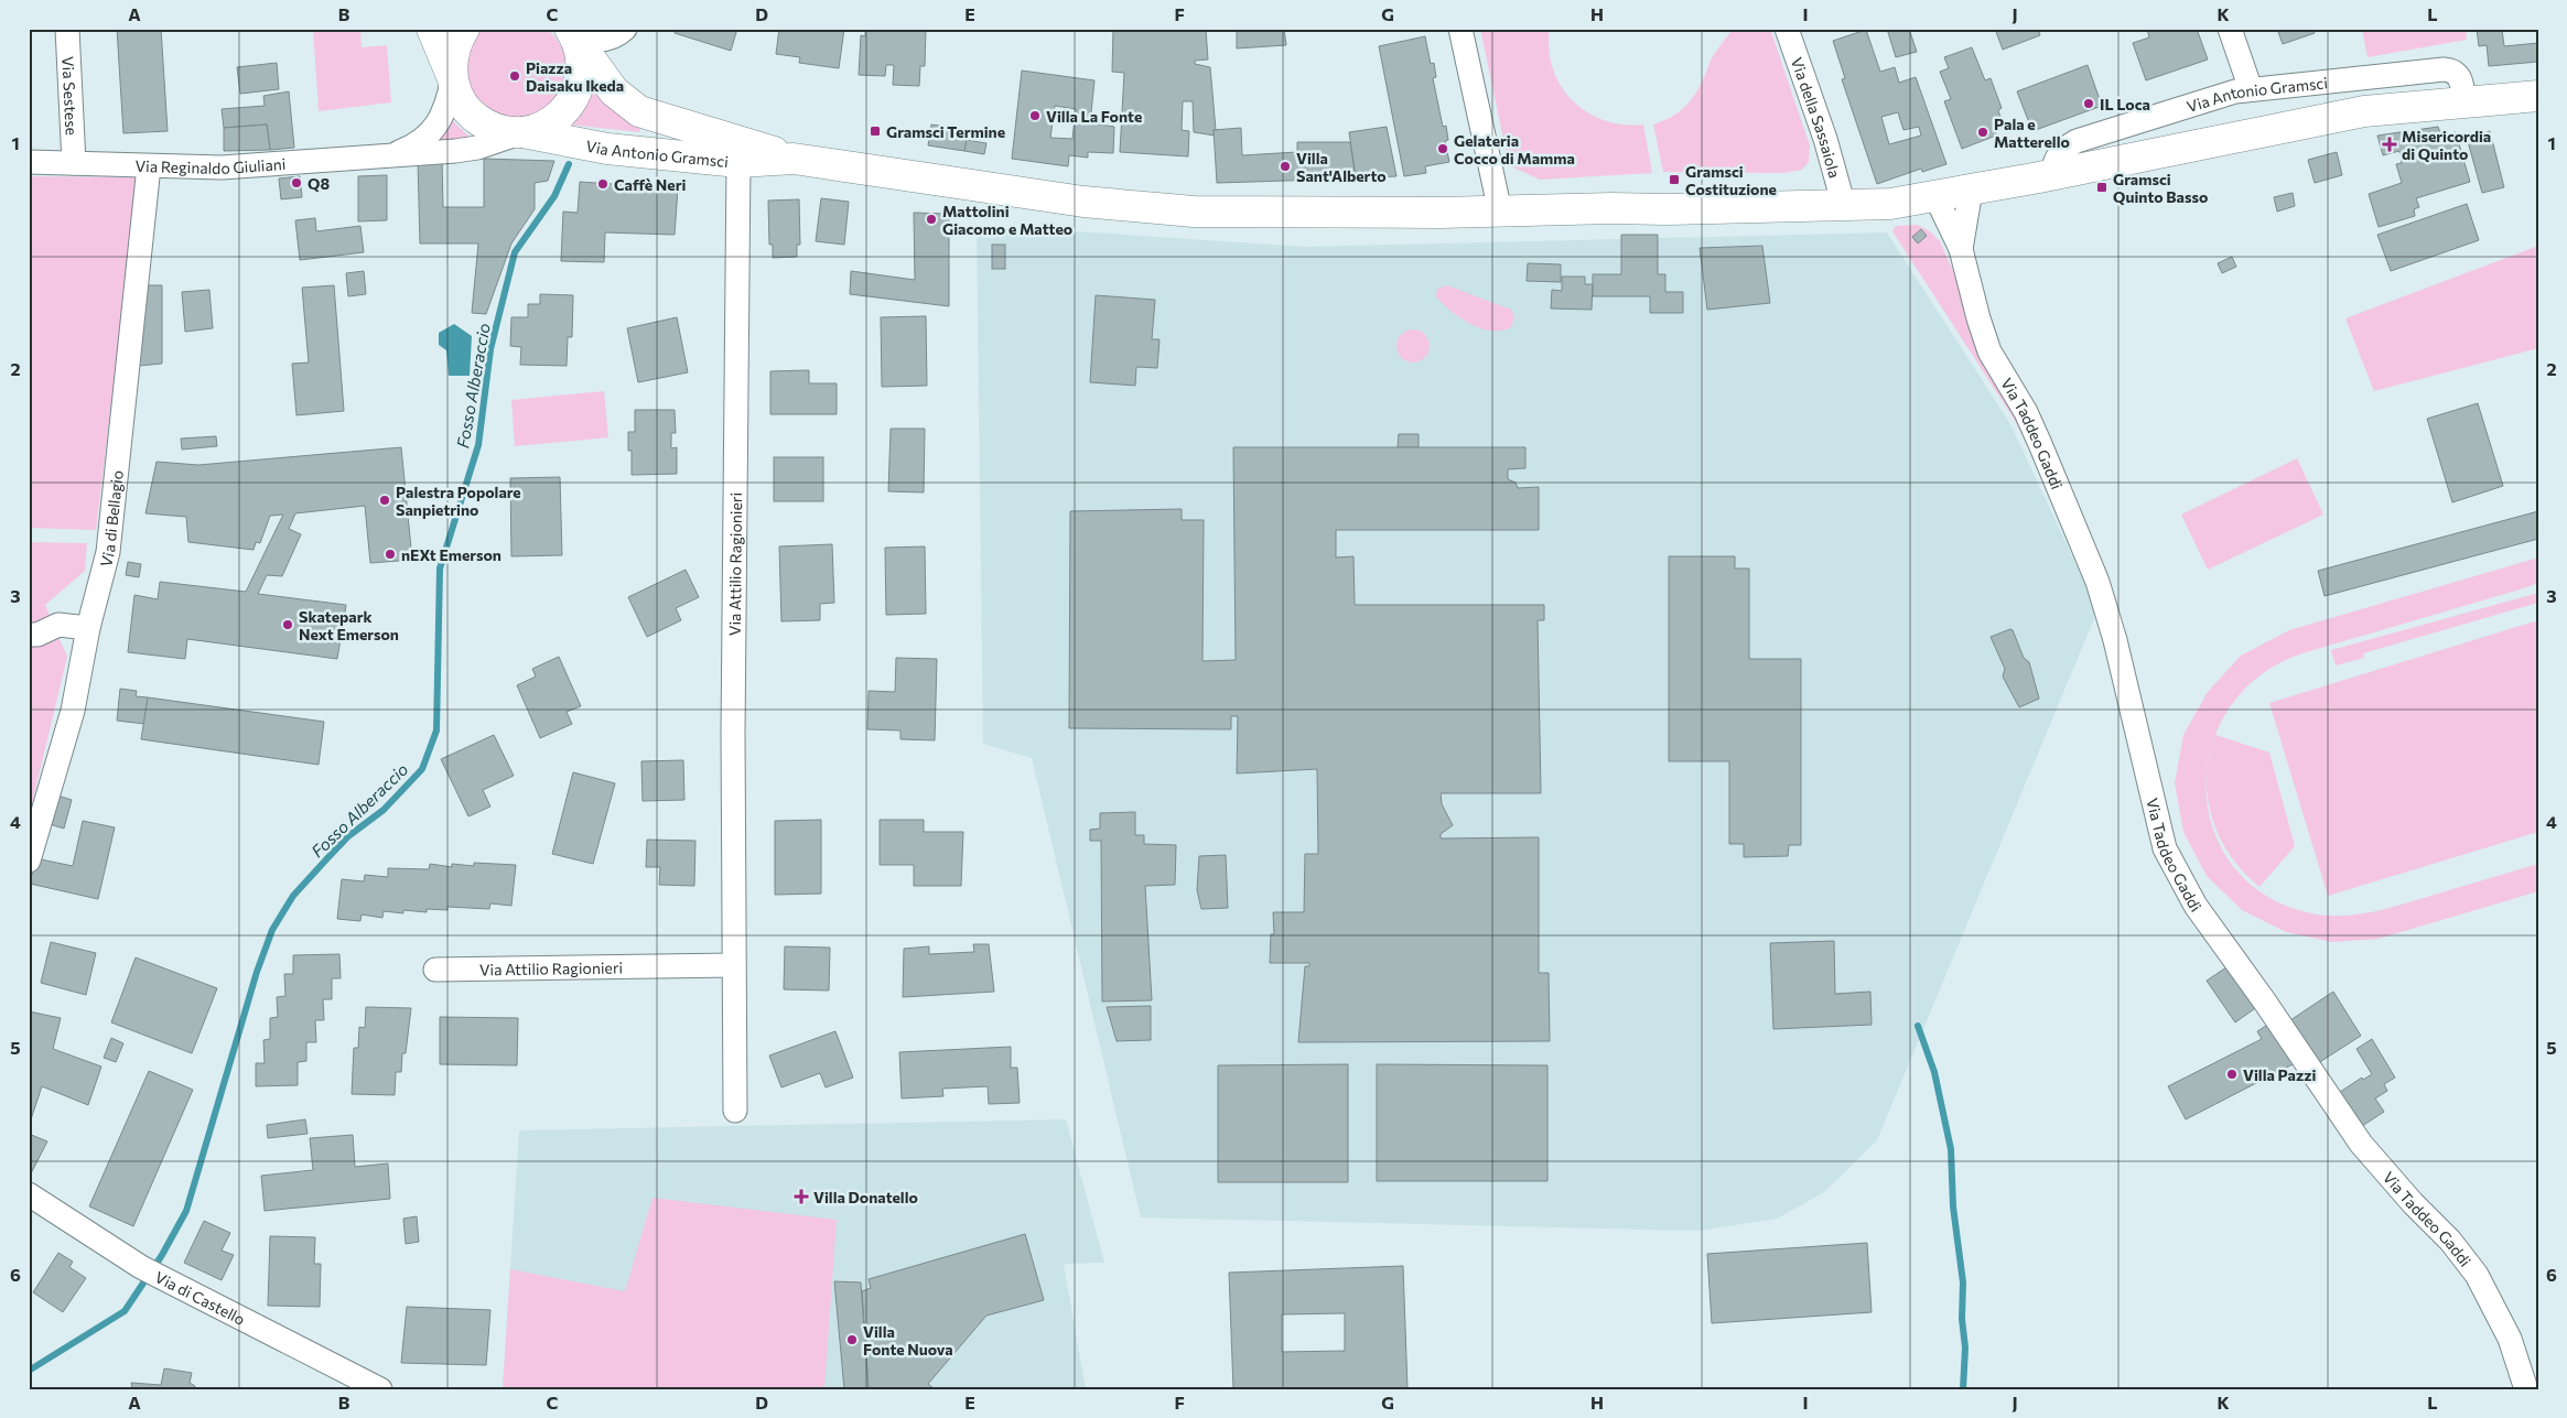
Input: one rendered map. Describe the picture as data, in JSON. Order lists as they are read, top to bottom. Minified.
{"streets":{"main road":["Via Antonio Gramsci"],"street":["Via Sestese","Via della Sassaiola","Via Reginaldo Giuliani","Via Taddeo Gaddi","Via di Bellagio","Via Attilio Ragionieri","Via di Castello"]},"crossings":[["Via Antonio Gramsci","Via della Sassaiola"],["Via Antonio Gramsci","Via Reginaldo Giuliani"],["Via Antonio Gramsci","Via Taddeo Gaddi"],["Via Antonio Gramsci","Via Attilio Ragionieri"],["Via Sestese","Via Reginaldo Giuliani"],["Via Reginaldo Giuliani","Via di Bellagio"]],"water":["Fosso Alberaccio"],"places":{"other":["Piazza Daisaku Ikeda","IL Loca","Villa La Fonte","Pala e Matterello","Gelateria Cocco di Mamma","Villa Sant'Alberto","Q8","Caffè Neri","Mattolini Giacomo e Matteo","Palestra Popolare Sanpietrino","nEXt Emerson","Skatepark Next Emerson","Villa Pazzi","Villa Fonte Nuova"],"transit":["Gramsci Termine","Gramsci Costituzione","Gramsci Quinto Basso"],"health":["Misericordia di Quinto","Villa Donatello"]},"grid":{"columns":["A","B","C","D","E","F","G","H","I","J","K","L"],"rows":["1","2","3","4","5","6"]}}
